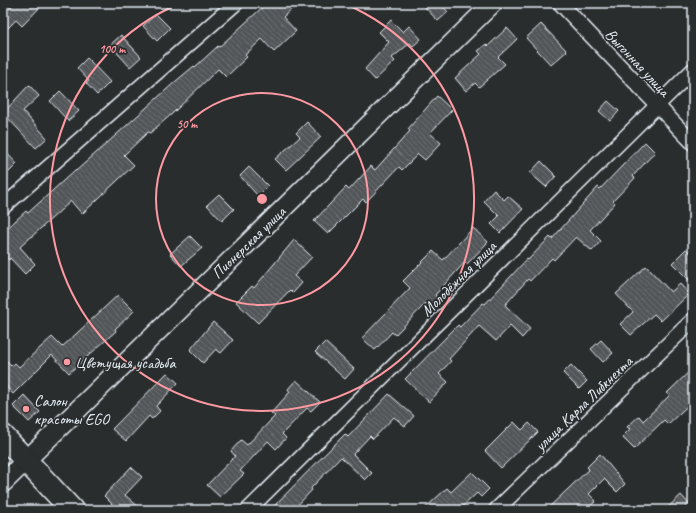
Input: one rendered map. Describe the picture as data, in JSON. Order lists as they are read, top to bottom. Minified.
{"streets":{"street":["Выгонная улица","Пионерская улица","Молодёжная улица","улица Карла Либкнехта"]},"crossings":[["Выгонная улица","Молодёжная улица"]],"places":["Цветущая усадьба","Салон красоты EGO"],"rings":["100 m","50 m"]}
